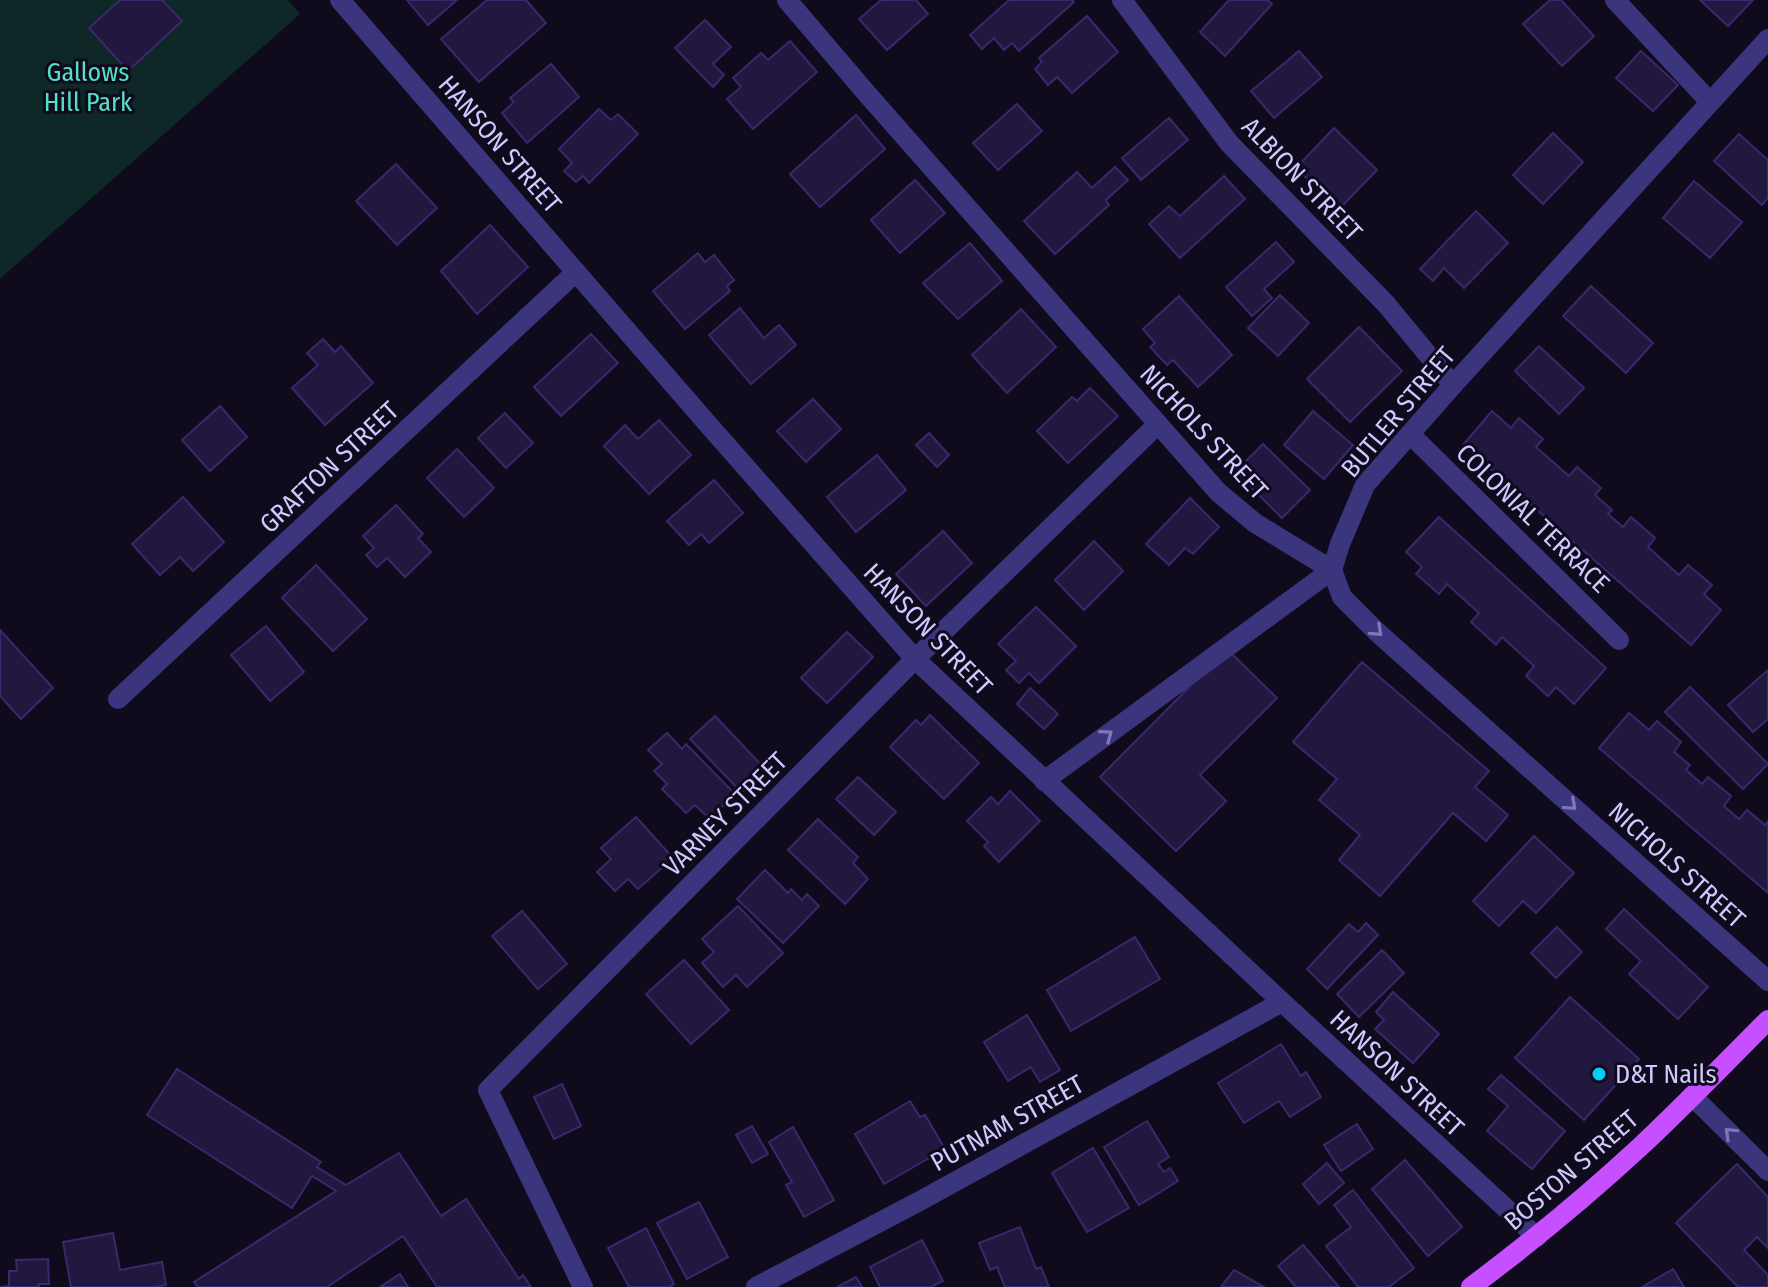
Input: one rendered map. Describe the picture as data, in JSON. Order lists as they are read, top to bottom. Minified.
{"streets":{"main road":["BOSTON STREET"],"street":["HANSON STREET","ALBION STREET","BUTLER STREET","NICHOLS STREET","GRAFTON STREET","COLONIAL TERRACE","VARNEY STREET","PUTNAM STREET"]},"crossings":[["HANSON STREET","GRAFTON STREET"],["HANSON STREET","VARNEY STREET"],["HANSON STREET","PUTNAM STREET"],["HANSON STREET","BOSTON STREET"],["ALBION STREET","BUTLER STREET"],["BUTLER STREET","NICHOLS STREET"],["BUTLER STREET","COLONIAL TERRACE"],["NICHOLS STREET","VARNEY STREET"]],"one_way":["NICHOLS STREET"],"parks":["Gallows Hill Park"],"places":["D&T Nails"]}
